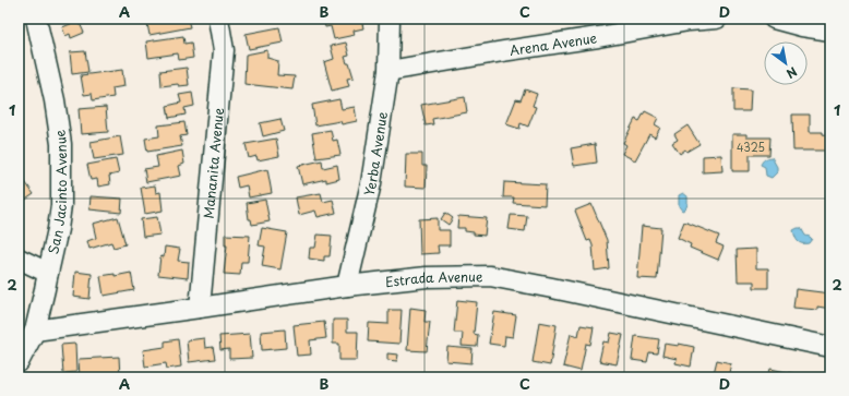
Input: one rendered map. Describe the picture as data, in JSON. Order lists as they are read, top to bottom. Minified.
{"streets":{"street":["Arena Avenue","Yerba Avenue","Mananita Avenue","San Jacinto Avenue","Estrada Avenue"]},"crossings":[["Arena Avenue","Yerba Avenue"],["Yerba Avenue","Estrada Avenue"],["Mananita Avenue","Estrada Avenue"],["San Jacinto Avenue","Estrada Avenue"]],"house_numbers":["4325"],"north":"bottom right","grid":{"columns":["A","B","C","D"],"rows":["1","2"]}}
